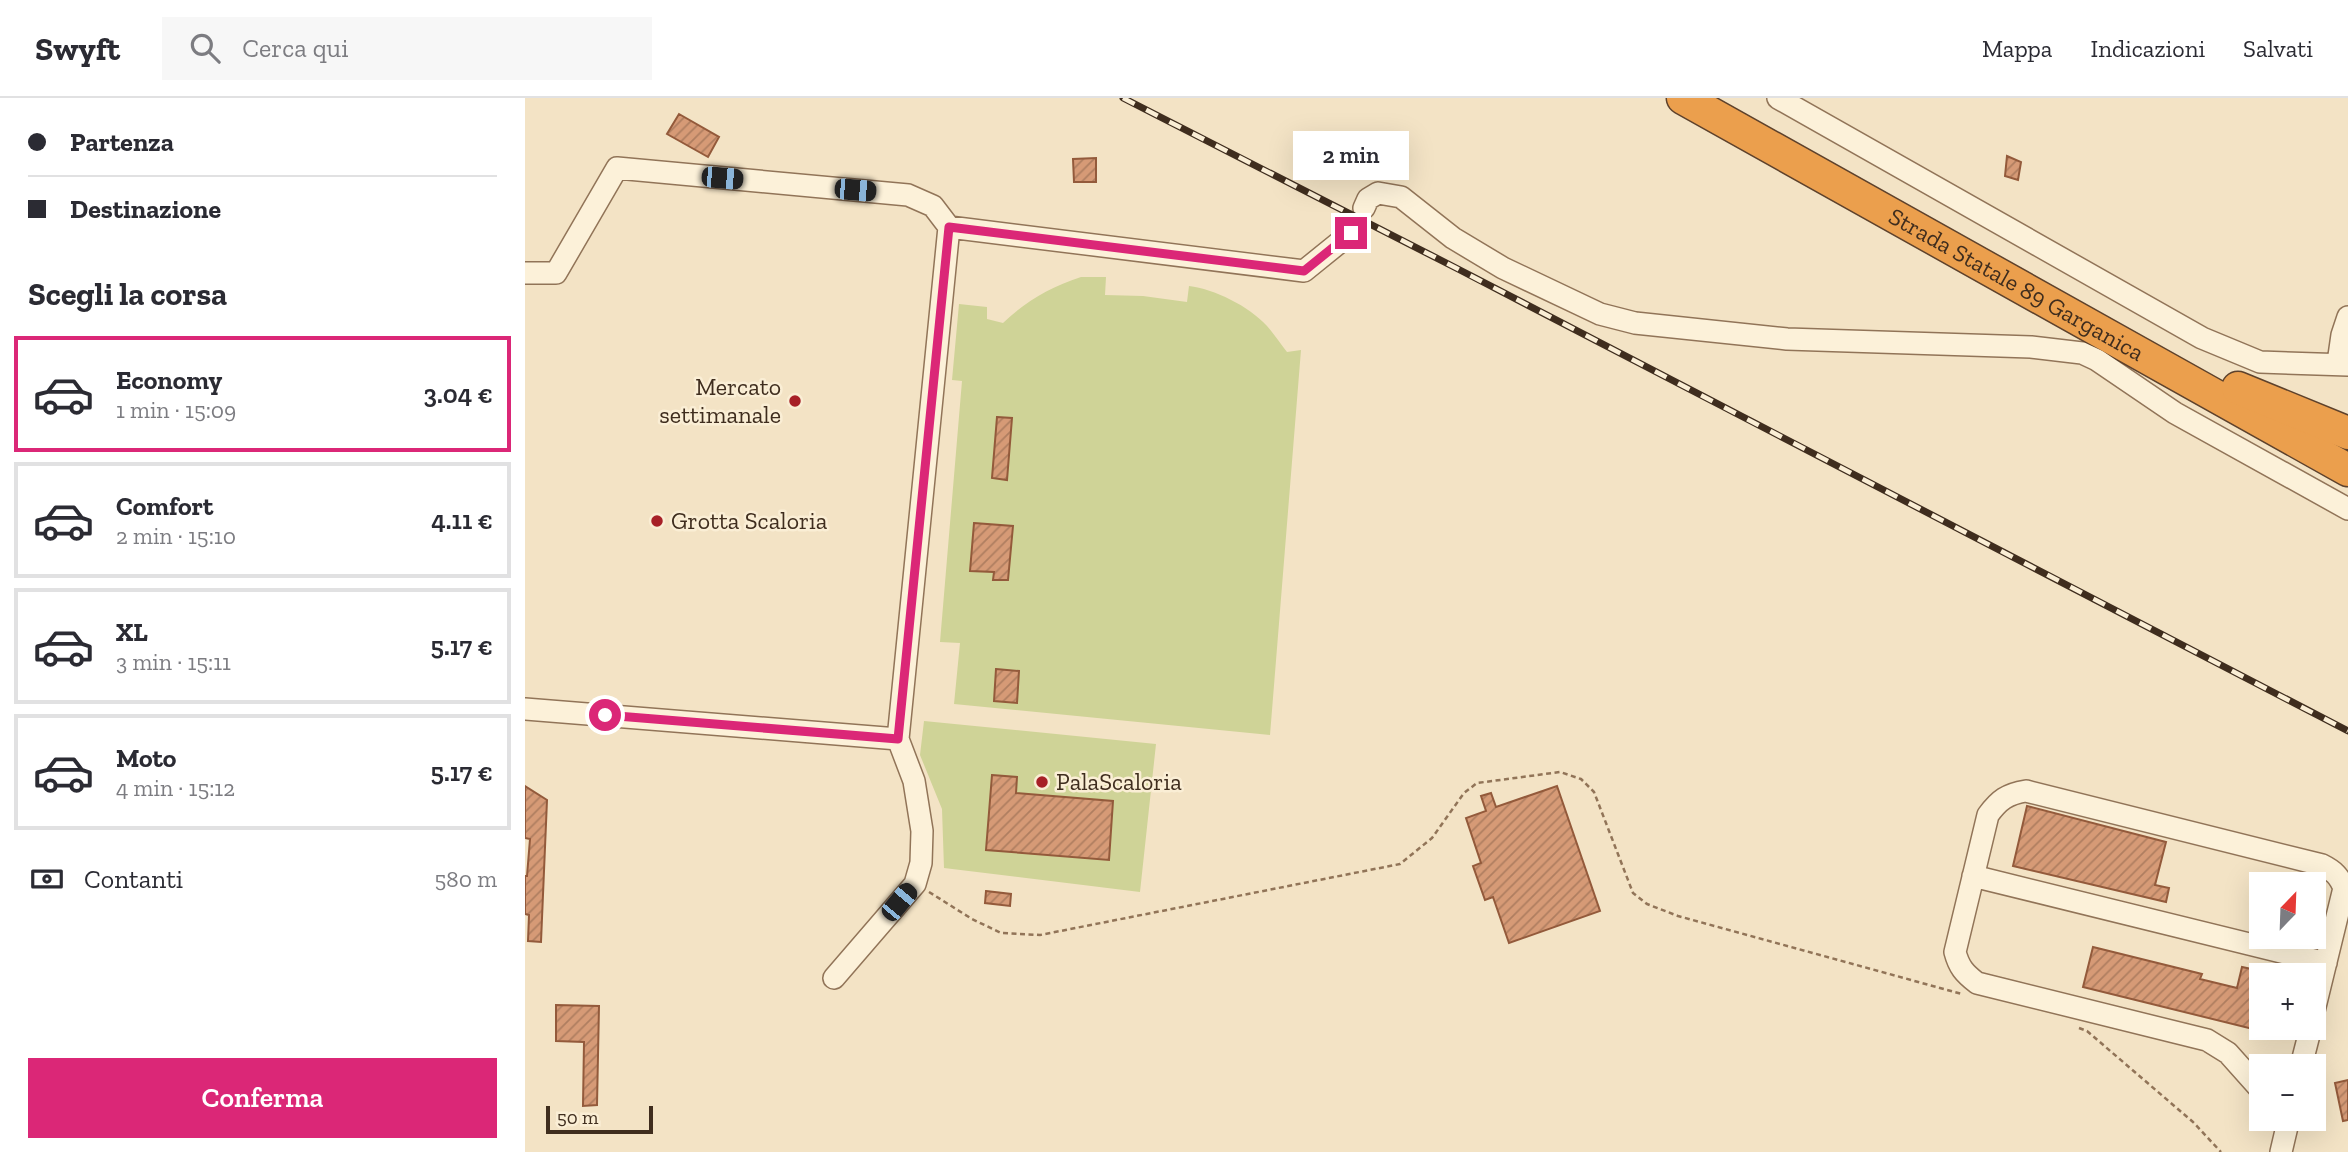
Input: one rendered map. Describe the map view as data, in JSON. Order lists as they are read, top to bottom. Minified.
{"streets":{"highway":["Strada Statale 89 Garganica"]},"places":["Mercato settimanale","Grotta Scaloria","PalaScaloria"],"scale_bar":"50 m","north":"top right","page":{"header":"Swyft","search":"Cerca qui","nav":["Mappa","Indicazioni","Salvati"],"banner":["Partenza","Destinazione"],"bubble":"2 min","heading":"Scegli la corsa","list":[{"name":"Economy","note":"1 min · 15:09","value":"3.04 €"},{"name":"Comfort","note":"2 min · 15:10","value":"4.11 €"},{"name":"XL","note":"3 min · 15:11","value":"5.17 €"},{"name":"Moto","note":"4 min · 15:12","value":"5.17 €"}],"pay":["Contanti","580 m"],"map_buttons":["+","−"],"buttons":"Conferma","scale":"50 m"}}
